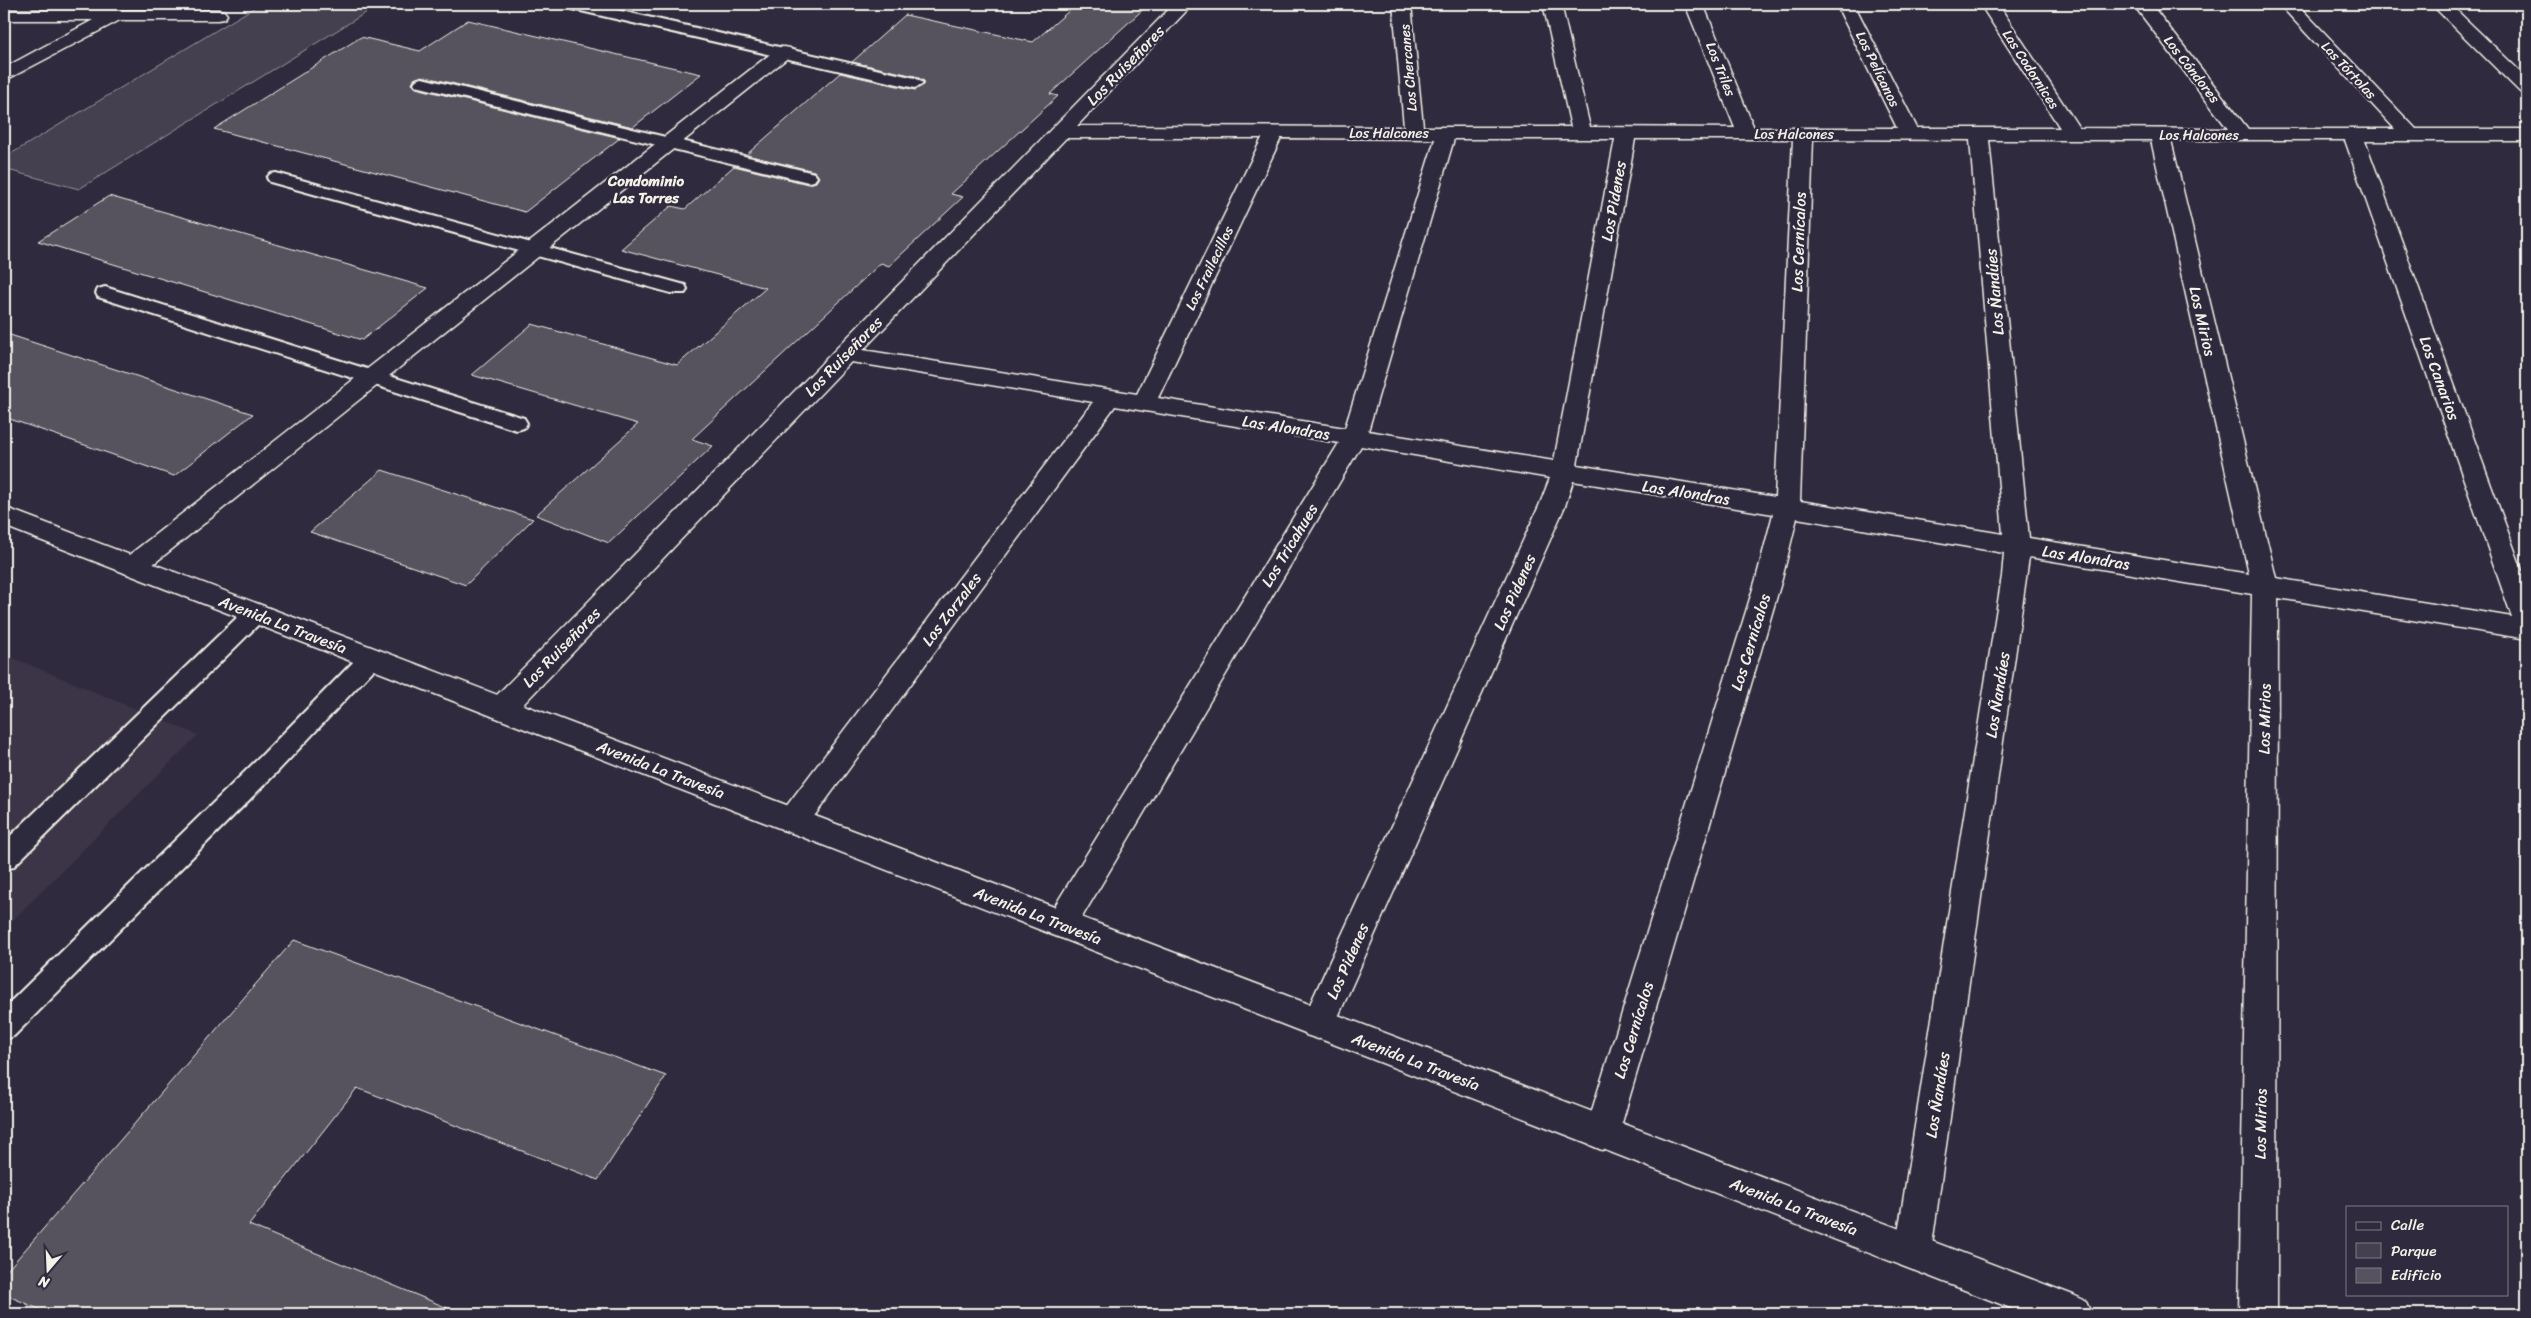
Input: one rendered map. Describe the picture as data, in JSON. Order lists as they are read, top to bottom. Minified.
{"streets":{"street":["Los Ruiseñores","Los Chercanes","Los Triles","Los Pelícanos","Las Codornices","Los Cóndores","Las Tórtolas","Los Halcones","Los Pidenes","Los Cernícalos","Los Frailecillos","Los Ñandúes","Los Mirios","Los Canarios","Las Alondras","Los Tricahues","Los Zorzales","Avenida La Travesía"]},"crossings":[["Los Ruiseñores","Los Halcones"],["Los Ruiseñores","Las Alondras"],["Los Ruiseñores","Avenida La Travesía"],["Los Chercanes","Los Halcones"],["Los Triles","Los Halcones"],["Los Pelícanos","Los Halcones"],["Las Codornices","Los Halcones"],["Los Cóndores","Los Halcones"],["Las Tórtolas","Los Halcones"],["Los Halcones","Los Pidenes"],["Los Halcones","Los Cernícalos"],["Los Halcones","Los Frailecillos"],["Los Halcones","Los Ñandúes"],["Los Halcones","Los Mirios"],["Los Halcones","Los Canarios"],["Los Halcones","Los Tricahues"],["Los Pidenes","Las Alondras"],["Los Pidenes","Avenida La Travesía"],["Los Cernícalos","Las Alondras"],["Los Cernícalos","Avenida La Travesía"],["Los Frailecillos","Las Alondras"],["Los Ñandúes","Las Alondras"],["Los Ñandúes","Avenida La Travesía"],["Los Mirios","Las Alondras"],["Las Alondras","Los Tricahues"],["Las Alondras","Los Zorzales"],["Los Tricahues","Avenida La Travesía"],["Los Zorzales","Avenida La Travesía"]],"districts":["Condominio Las Torres"],"legend":["Calle","Parque","Edificio"],"north":"bottom"}
